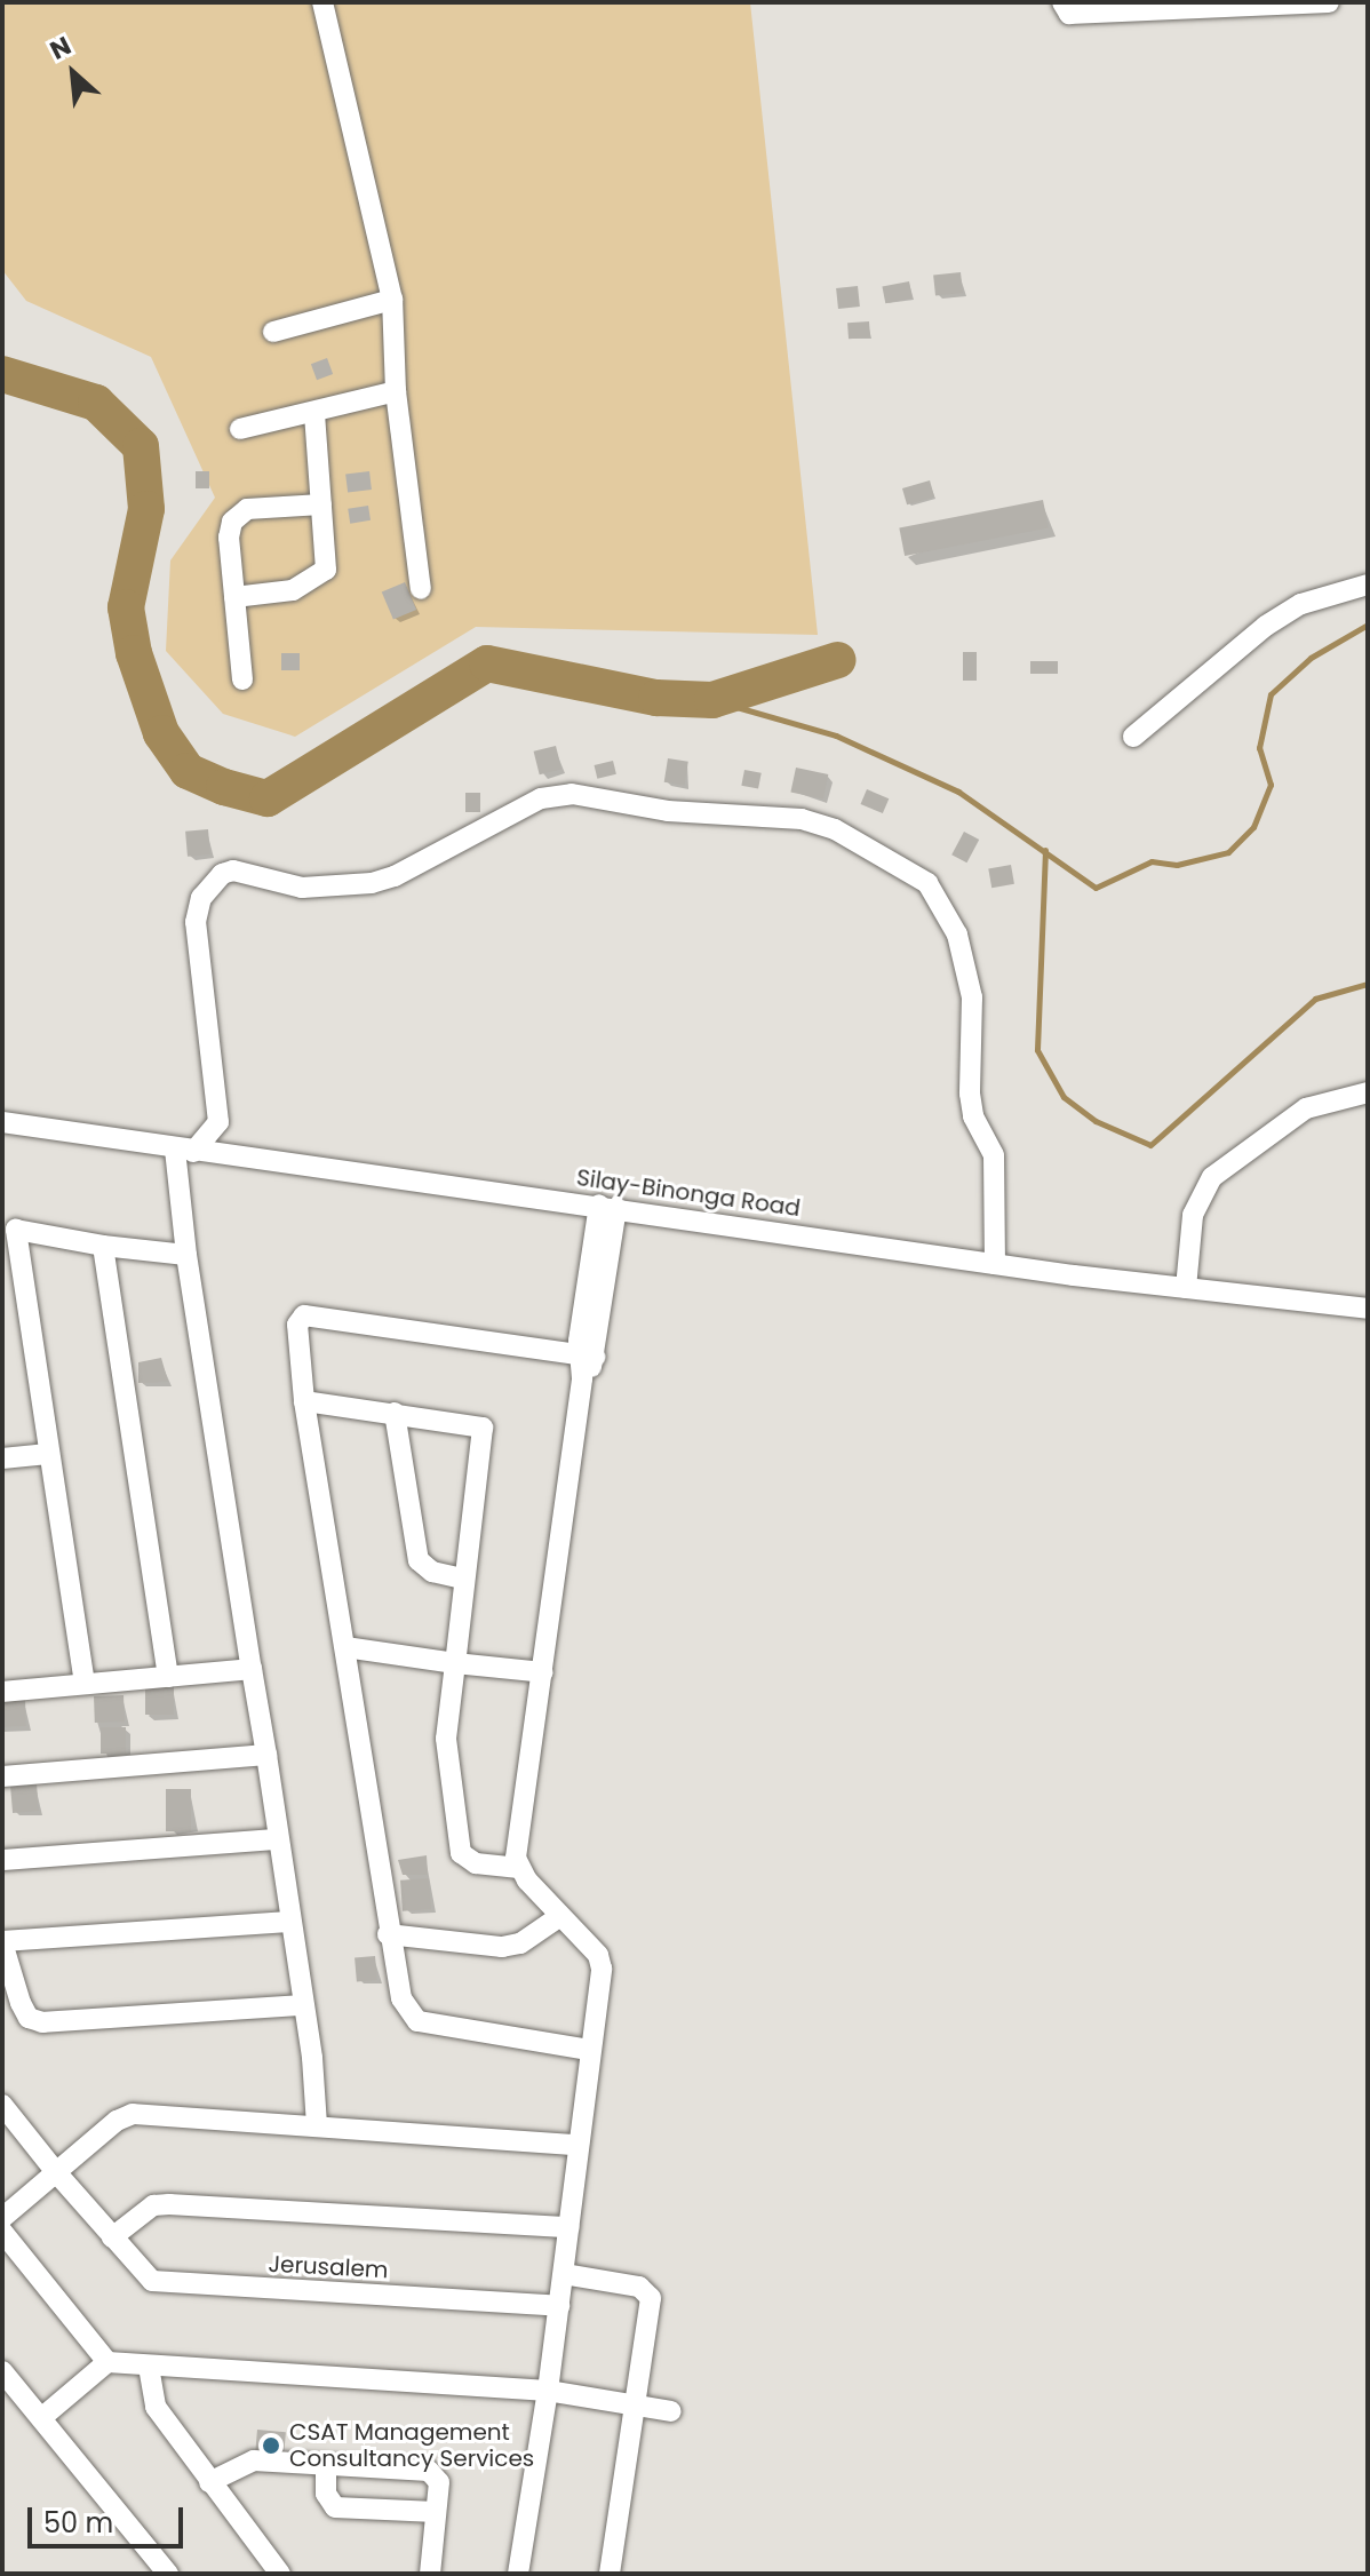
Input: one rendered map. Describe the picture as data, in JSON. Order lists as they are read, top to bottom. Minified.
{"streets":{"street":["Silay-Binonga Road","Jerusalem"]},"places":["CSAT Management Consultancy Services"],"scale_bar":"50 m","north":"top left"}
